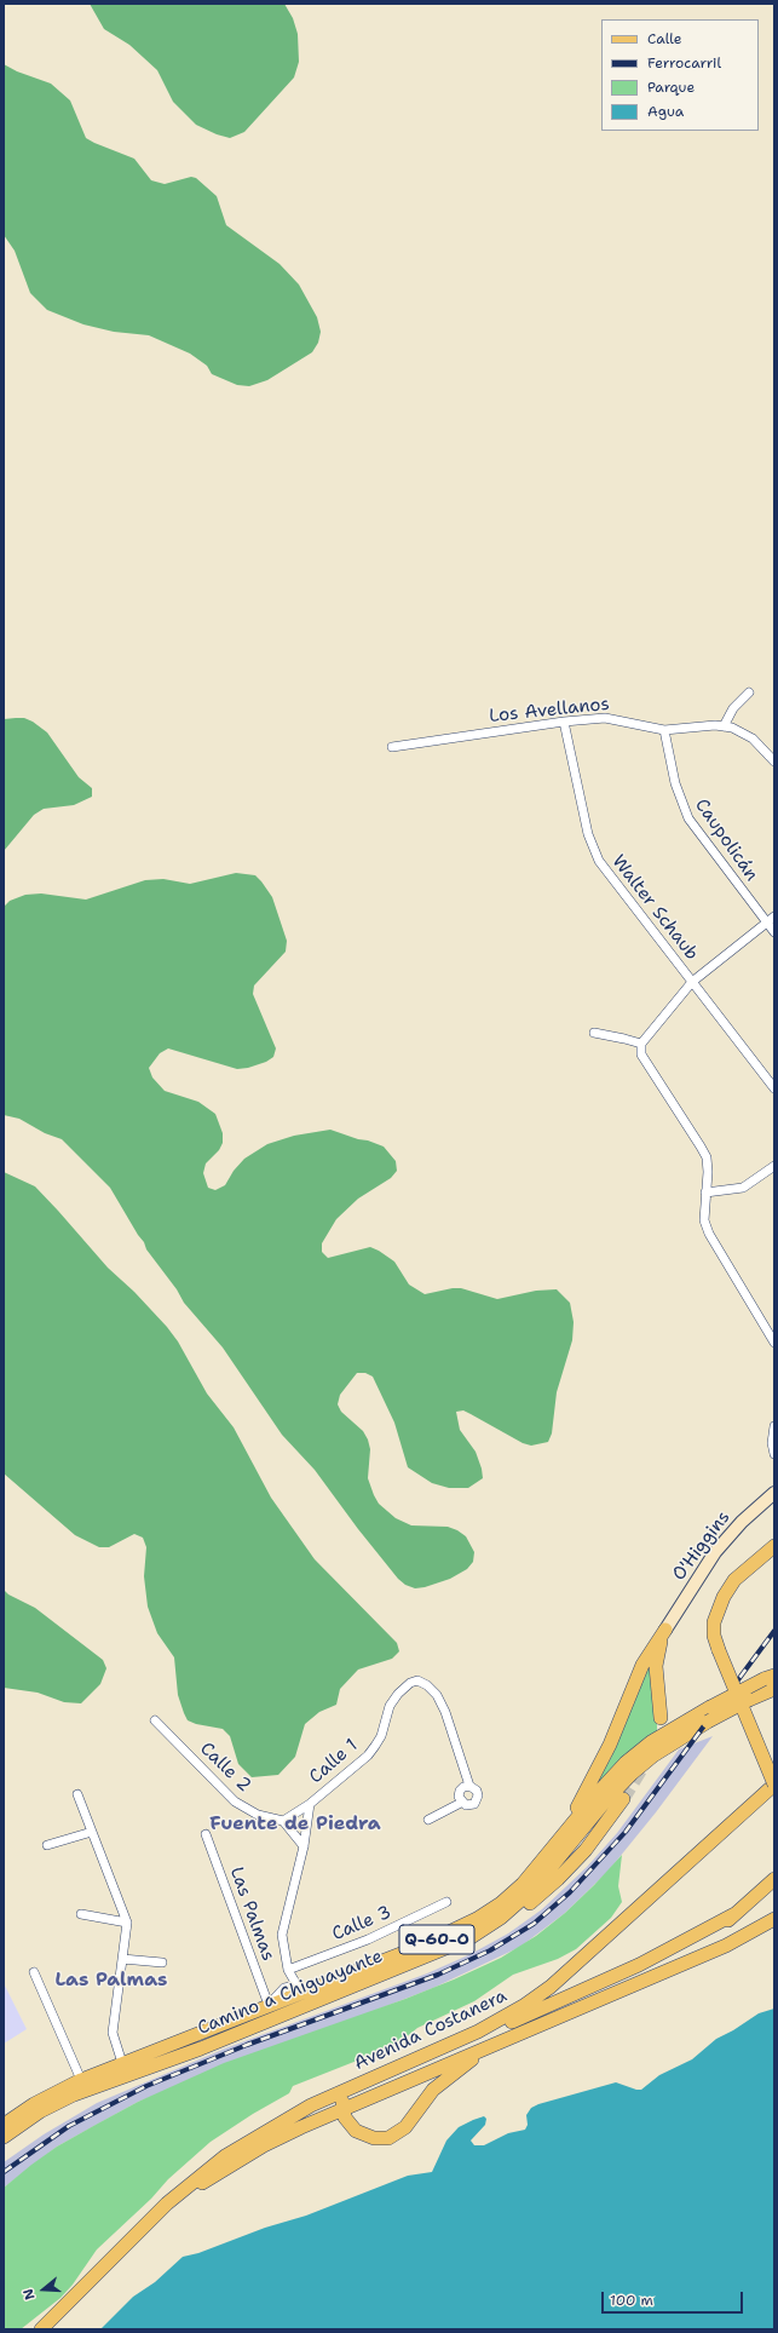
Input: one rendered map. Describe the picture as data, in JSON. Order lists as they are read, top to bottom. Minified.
{"streets":{"main road":["O'Higgins","Q-60-O","Camino a Chiguayante","Avenida Costanera"],"street":["Los Avellanos","Caupolicán","Walter Schaub","Calle 1","Calle 2","Las Palmas","Calle 3"]},"crossings":[["Los Avellanos","Caupolicán"],["Los Avellanos","Walter Schaub"],["Calle 1","Calle 3"],["Calle 1","Camino a Chiguayante"],["Las Palmas","Camino a Chiguayante"],["Q-60-O","Camino a Chiguayante"]],"districts":["Fuente de Piedra","Las Palmas"],"legend":["Calle","Ferrocarril","Parque","Agua"],"scale_bar":"100 m","north":"left"}
